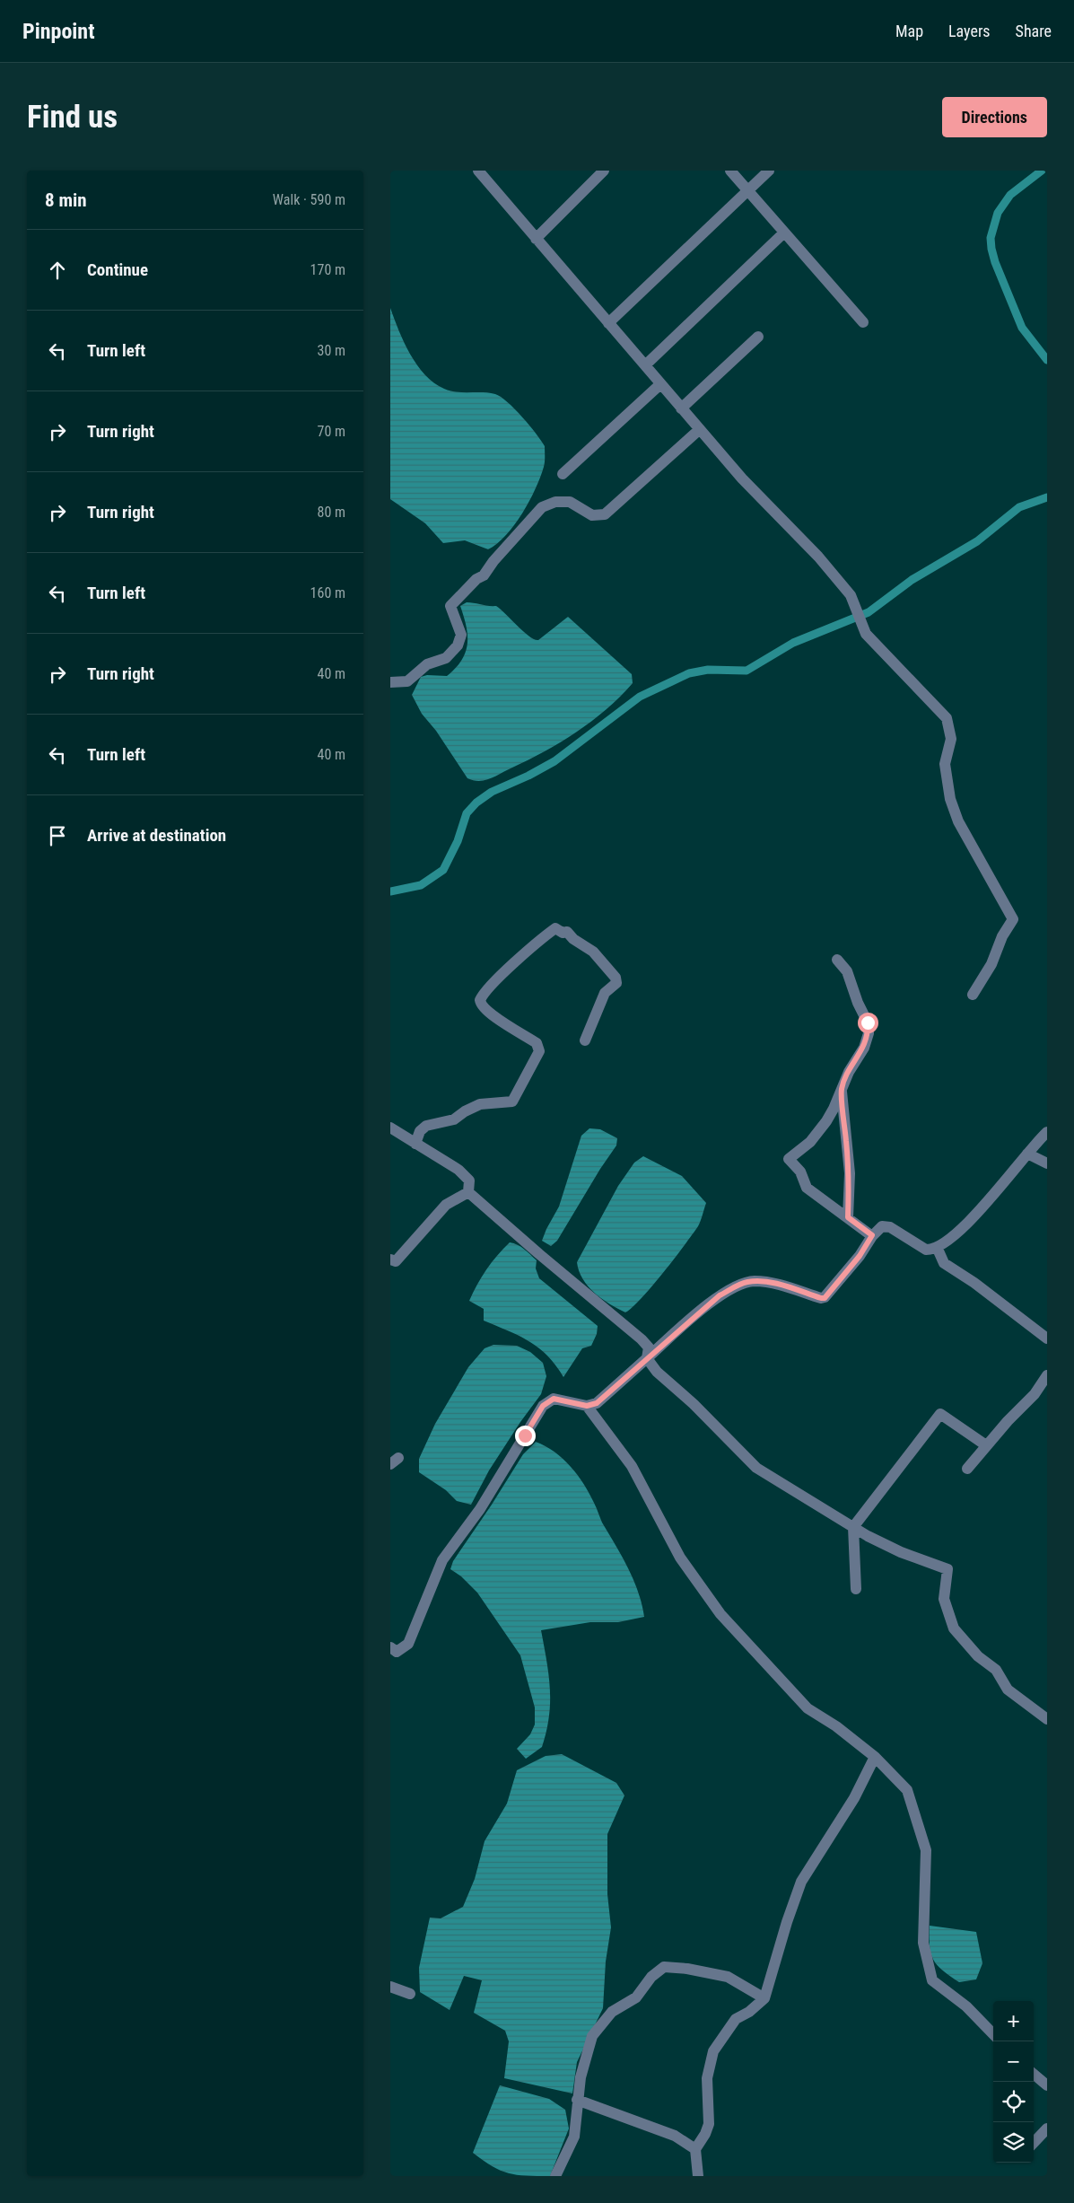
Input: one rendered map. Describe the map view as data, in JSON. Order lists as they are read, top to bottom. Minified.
{"page":{"header":"Pinpoint","nav":["Map","Layers","Share"],"buttons":"Directions","title":"Find us","heading":["8 min","Walk · 590 m"],"list":[["Continue","170 m"],["Turn left","30 m"],["Turn right","70 m"],["Turn right","80 m"],["Turn left","160 m"],["Turn right","40 m"],["Turn left","40 m"],"Arrive at destination"],"map_buttons":["+","−"]}}
